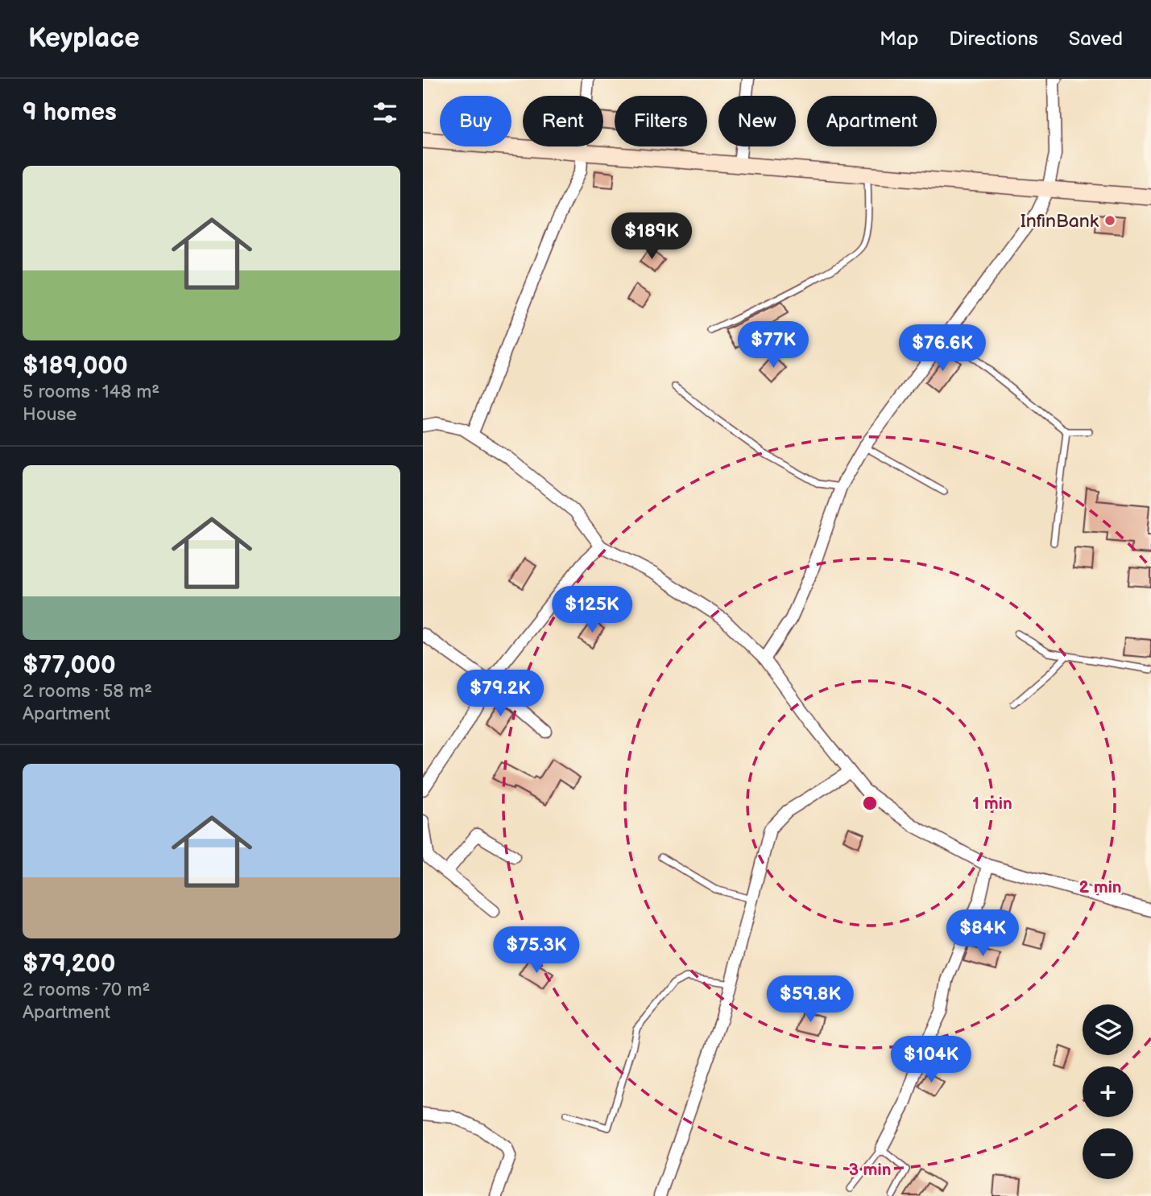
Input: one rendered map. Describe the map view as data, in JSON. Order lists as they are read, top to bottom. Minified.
{"places":["InfinBank"],"page":{"header":"Keyplace","nav":["Map","Directions","Saved"],"heading":"9 homes","chip":["Buy","Rent","Filters","New","Apartment"],"list":[{"name":"$189,000","note":"5 rooms · 148 m² · House"},{"name":"$77,000","note":"2 rooms · 58 m² · Apartment"},{"name":"$79,200","note":"2 rooms · 70 m² · Apartment"}],"price":["$189K","$77K","$76.6K","$125K","$79.2K","$84K","$75.3K","$59.8K","$104K"],"map_buttons":["+","−"]},"rings":["1 min","2 min","3 min"]}
